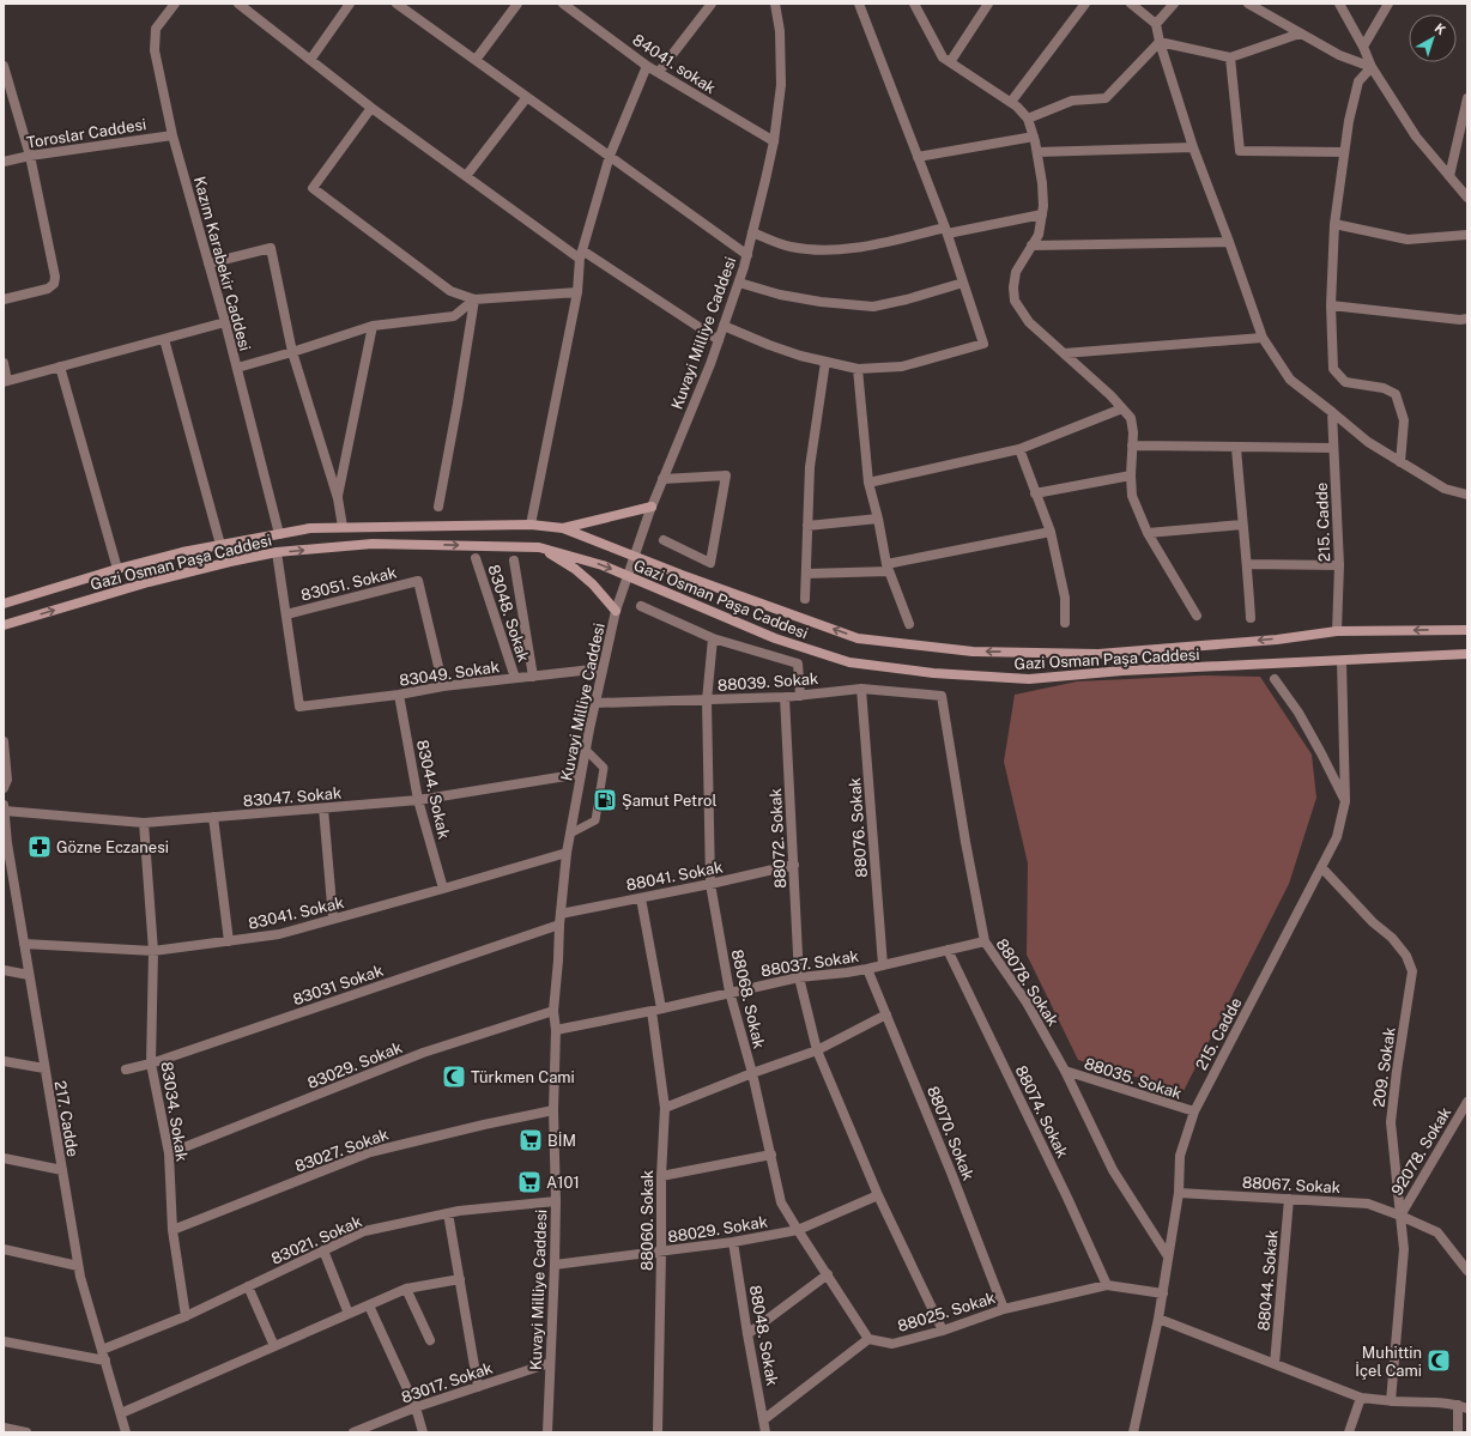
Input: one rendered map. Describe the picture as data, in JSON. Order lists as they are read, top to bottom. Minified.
{"streets":{"main road":["Gazi Osman Paşa Caddesi"],"street":["84041. sokak","Toroslar Caddesi","Kazım Karabekir Caddesi","Kuvayi Milliye Caddesi","215. Cadde","83051. Sokak","83048. Sokak","83049. Sokak","88039. Sokak","83044. Sokak","83047. Sokak","88076. Sokak","88072. Sokak","88041. Sokak","83041. Sokak","88037. Sokak","88078. Sokak","83031 Sokak","88068. Sokak","83029. Sokak","209. Sokak","88035. Sokak","83034. Sokak","88074. Sokak","217. Cadde","88070. Sokak","83027. Sokak","92078. Sokak","88067. Sokak","88060. Sokak","88029. Sokak","83021. Sokak","88044. Sokak","88025. Sokak","88048. Sokak","83017. Sokak"]},"crossings":[["84041. sokak","Kuvayi Milliye Caddesi"],["Toroslar Caddesi","Kazım Karabekir Caddesi"],["Kazım Karabekir Caddesi","Gazi Osman Paşa Caddesi"],["Kuvayi Milliye Caddesi","Gazi Osman Paşa Caddesi"],["Kuvayi Milliye Caddesi","83049. Sokak"],["Kuvayi Milliye Caddesi","88039. Sokak"],["Kuvayi Milliye Caddesi","83047. Sokak"],["Kuvayi Milliye Caddesi","88041. Sokak"],["Kuvayi Milliye Caddesi","83041. Sokak"],["Kuvayi Milliye Caddesi","88037. Sokak"],["Kuvayi Milliye Caddesi","83031 Sokak"],["Kuvayi Milliye Caddesi","83029. Sokak"],["Kuvayi Milliye Caddesi","83027. Sokak"],["Kuvayi Milliye Caddesi","88029. Sokak"],["Kuvayi Milliye Caddesi","83021. Sokak"],["Kuvayi Milliye Caddesi","83017. Sokak"],["215. Cadde","Gazi Osman Paşa Caddesi"],["215. Cadde","88078. Sokak"],["215. Cadde","209. Sokak"],["215. Cadde","88035. Sokak"],["215. Cadde","88067. Sokak"],["215. Cadde","88025. Sokak"],["83051. Sokak","83049. Sokak"],["83048. Sokak","83049. Sokak"],["83049. Sokak","83044. Sokak"],["88039. Sokak","88076. Sokak"],["88039. Sokak","88072. Sokak"],["88039. Sokak","88078. Sokak"],["88039. Sokak","88068. Sokak"],["83044. Sokak","83047. Sokak"],["83044. Sokak","83041. Sokak"],["83047. Sokak","83034. Sokak"],["83047. Sokak","217. Cadde"],["88076. Sokak","88037. Sokak"],["88072. Sokak","88041. Sokak"],["88072. Sokak","88037. Sokak"],["88041. Sokak","88068. Sokak"],["88041. Sokak","88060. Sokak"],["83041. Sokak","83034. Sokak"],["83041. Sokak","217. Cadde"],["88037. Sokak","88078. Sokak"],["88037. Sokak","88068. Sokak"],["88037. Sokak","88074. Sokak"],["88037. Sokak","88070. Sokak"],["88037. Sokak","88060. Sokak"],["88078. Sokak","88035. Sokak"],["83031 Sokak","83034. Sokak"],["88068. Sokak","88029. Sokak"],["88068. Sokak","88025. Sokak"],["83029. Sokak","83034. Sokak"],["209. Sokak","92078. Sokak"],["209. Sokak","88067. Sokak"],["83034. Sokak","83027. Sokak"],["83034. Sokak","83021. Sokak"],["88074. Sokak","88025. Sokak"],["217. Cadde","83021. Sokak"],["88070. Sokak","88025. Sokak"],["92078. Sokak","88067. Sokak"],["88067. Sokak","88044. Sokak"],["88060. Sokak","88029. Sokak"],["88029. Sokak","88048. Sokak"]],"places":{"fuel station":["Şamut Petrol"],"pharmacy":["Gözne Eczanesi"],"mosque":["Türkmen Cami","Muhittin İçel Cami"],"supermarket":["BİM","A101"]},"north":"top right"}
